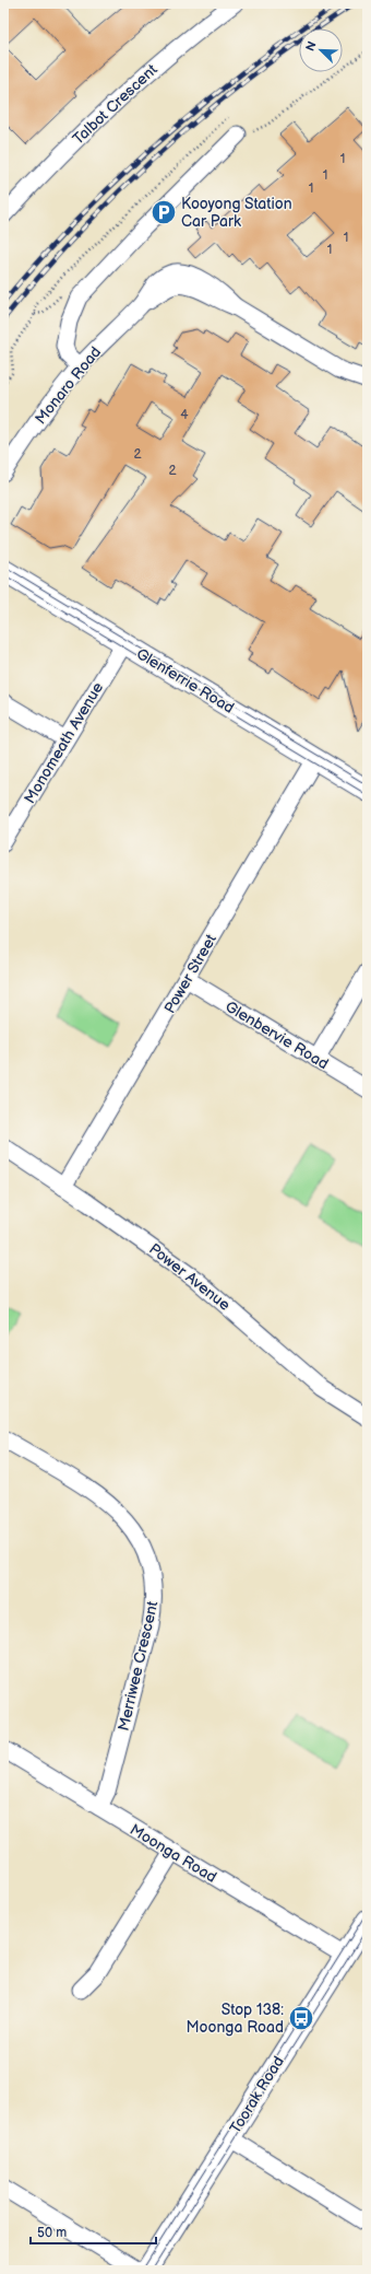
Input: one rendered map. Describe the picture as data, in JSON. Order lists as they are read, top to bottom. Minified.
{"streets":{"main road":["Glenferrie Road","Toorak Road"],"street":["Talbot Crescent","Monaro Road","Monomeath Avenue","Power Street","Glenbervie Road","Power Avenue","Merriwee Crescent","Moonga Road"]},"crossings":[["Glenferrie Road","Monomeath Avenue"],["Glenferrie Road","Power Street"],["Power Street","Glenbervie Road"],["Power Street","Power Avenue"],["Merriwee Crescent","Moonga Road"],["Moonga Road","Toorak Road"]],"places":{"parking":["Kooyong Station Car Park"],"bus stop":["Stop 138: Moonga Road"]},"house_numbers":["1","1","1","1","1","4","2","2"],"scale_bar":"50 m","north":"top left"}
